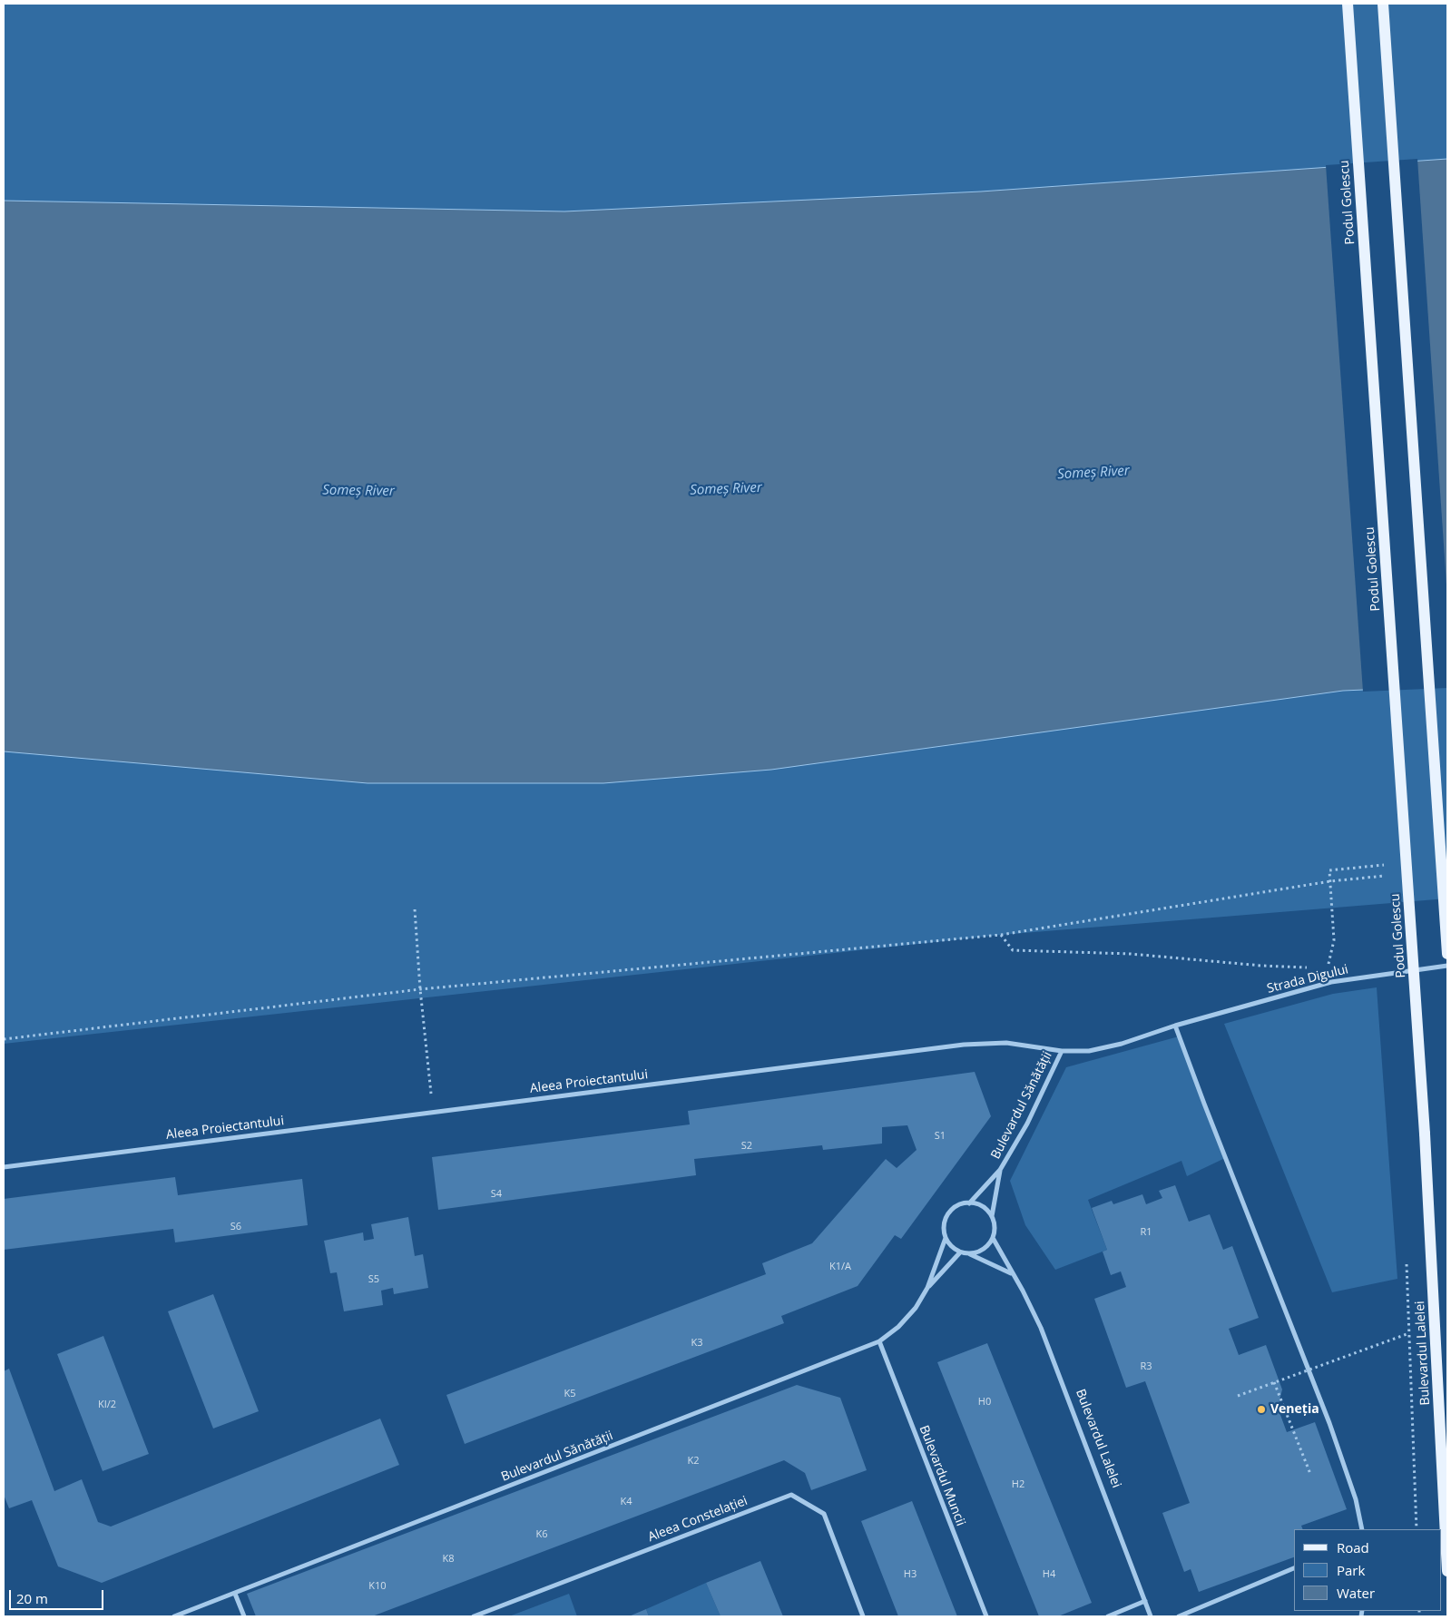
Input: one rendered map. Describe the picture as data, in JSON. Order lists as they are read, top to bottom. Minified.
{"streets":{"main road":["Podul Golescu","Bulevardul Lalelei"],"street":["Strada Digului","Aleea Proiectantului","Bulevardul Sănătății","Bulevardul Muncii","Aleea Constelației"]},"crossings":[["Podul Golescu","Bulevardul Lalelei"],["Strada Digului","Aleea Proiectantului"],["Aleea Proiectantului","Bulevardul Sănătății"],["Bulevardul Sănătății","Bulevardul Lalelei"],["Bulevardul Sănătății","Bulevardul Muncii"]],"water":["Someș River"],"places":["Veneția"],"house_numbers":["S1","S2","S4","S6","R1","K1/A","S5","K3","R3","K5","H0","KI/2","K2","H2","K4","K6","K8","H3","H4","K10"],"legend":["Road","Park","Water"],"scale_bar":"20 m"}
